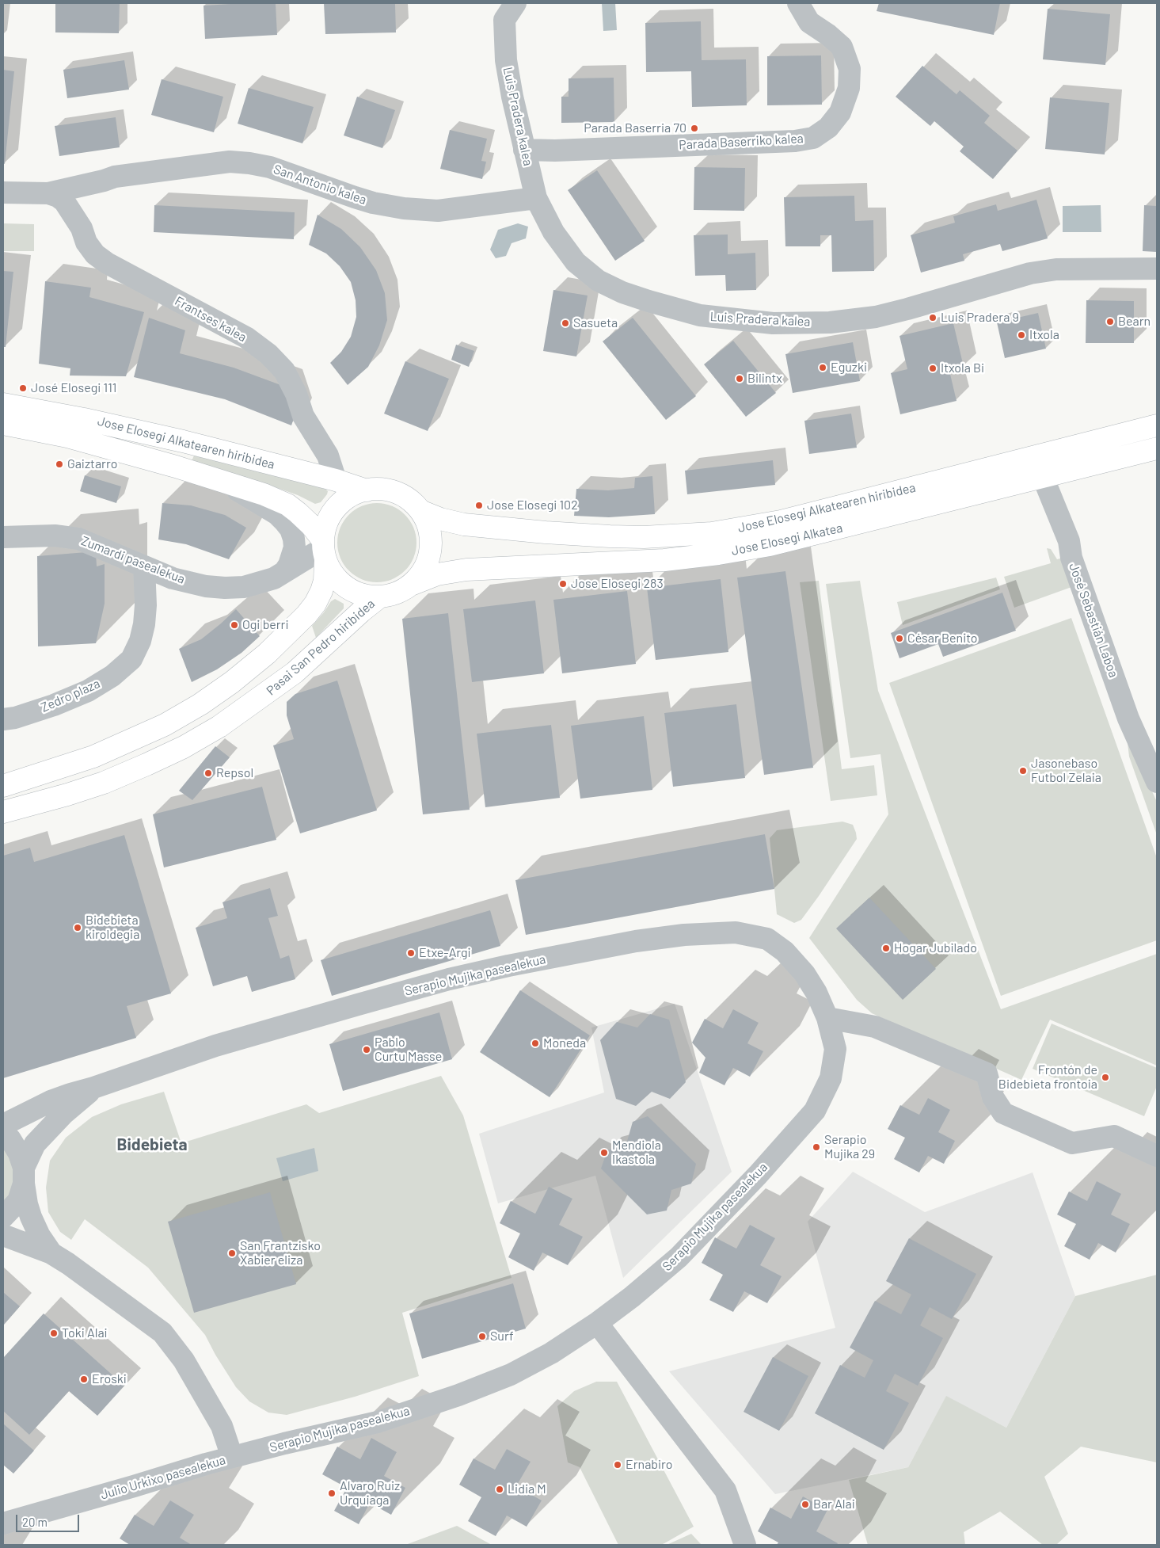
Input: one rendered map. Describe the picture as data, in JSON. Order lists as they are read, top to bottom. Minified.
{"streets":{"main road":["Jose Elosegi Alkatearen hiribidea","Jose Elosegi Alkatea","Pasai San Pedro hiribidea"],"street":["Luis Pradera kalea","Parada Baserriko kalea","San Antonio kalea","Frantses kalea","Zumardi pasealekua","José Sebastián Laboa","Zedro plaza","Serapio Mujika pasealekua","Julio Urkixo pasealekua"]},"crossings":[["Luis Pradera kalea","Parada Baserriko kalea"],["Luis Pradera kalea","San Antonio kalea"],["San Antonio kalea","Frantses kalea"],["Frantses kalea","Jose Elosegi Alkatearen hiribidea"],["Jose Elosegi Alkatearen hiribidea","Jose Elosegi Alkatea"],["Jose Elosegi Alkatearen hiribidea","Zumardi pasealekua"],["Jose Elosegi Alkatearen hiribidea","José Sebastián Laboa"],["Jose Elosegi Alkatearen hiribidea","Pasai San Pedro hiribidea"],["Jose Elosegi Alkatea","Zumardi pasealekua"],["Jose Elosegi Alkatea","José Sebastián Laboa"],["Jose Elosegi Alkatea","Pasai San Pedro hiribidea"],["Zumardi pasealekua","Pasai San Pedro hiribidea"],["Zumardi pasealekua","Zedro plaza"],["Serapio Mujika pasealekua","Julio Urkixo pasealekua"]],"districts":["Bidebieta"],"places":["Parada Baserria 70","Luis Pradera 9","Bearn","Sasueta","Itxola","Eguzki","Itxola Bi","Bilintx","José Elosegi 111","Gaiztarro","Jose Elosegi 102","Jose Elosegi 283","Ogi berri","César Benito","Jasonebaso Futbol Zelaia","Repsol","Bidebieta kiroldegia","Hogar Jubilado","Etxe-Argi","Moneda","Pablo Curtu Masse","Frontón de Bidebieta frontoia","Serapio Mujika 29","Mendiola Ikastola","San Frantzisko Xabier eliza","Toki Alai","Surf","Eroski","Ernabiro","Lidia M","Alvaro Ruiz Urquiaga","Bar Alai"],"scale_bar":"20 m"}
